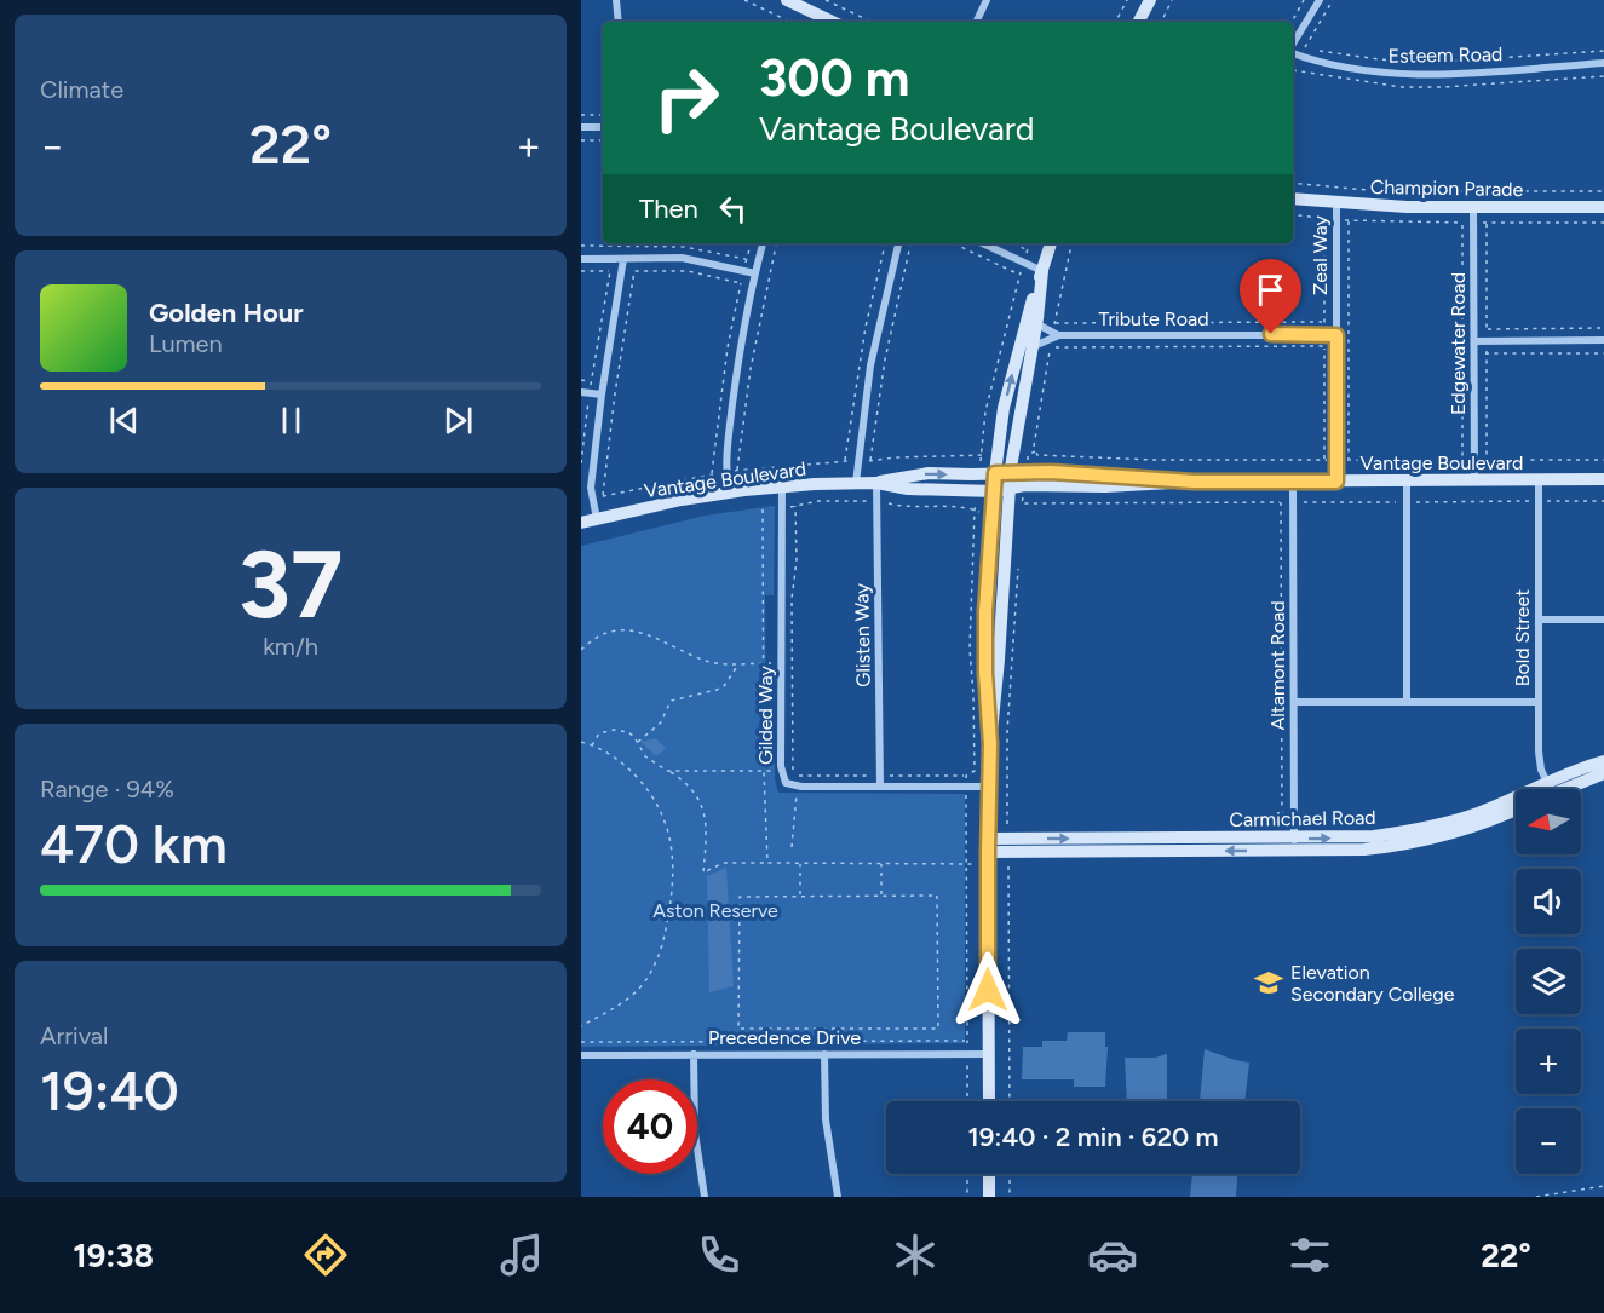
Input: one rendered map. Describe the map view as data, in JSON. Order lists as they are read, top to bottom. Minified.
{"streets":{"street":["Esteem Road","Champion Parade","Zeal Way","Tribute Road","Edgewater Road","Vantage Boulevard","Glisten Way","Bold Street","Altamont Road","Gilded Way","Carmichael Road","Precedence Drive"]},"crossings":[["Champion Parade","Zeal Way"],["Champion Parade","Edgewater Road"],["Zeal Way","Tribute Road"],["Zeal Way","Vantage Boulevard"],["Edgewater Road","Vantage Boulevard"],["Vantage Boulevard","Glisten Way"],["Vantage Boulevard","Bold Street"],["Vantage Boulevard","Altamont Road"],["Vantage Boulevard","Gilded Way"],["Glisten Way","Gilded Way"],["Bold Street","Carmichael Road"],["Altamont Road","Carmichael Road"]],"parks":["Aston Reserve"],"places":{"school or university":["Elevation Secondary College"]},"north":"left","page":{"tile":["Climate",["37","km/h"],["Range · 94%","470 km"],["Arrival","19:40"]],"turn":["300 m","Vantage Boulevard"],"heat":["−","22°","+"],"then":"Then","song":["Golden Hour","Lumen"],"map_buttons":["+","−"],"limit":"40","trip":"19:40 · 2 min · 620 m","tabs":["19:38","22°"]}}
